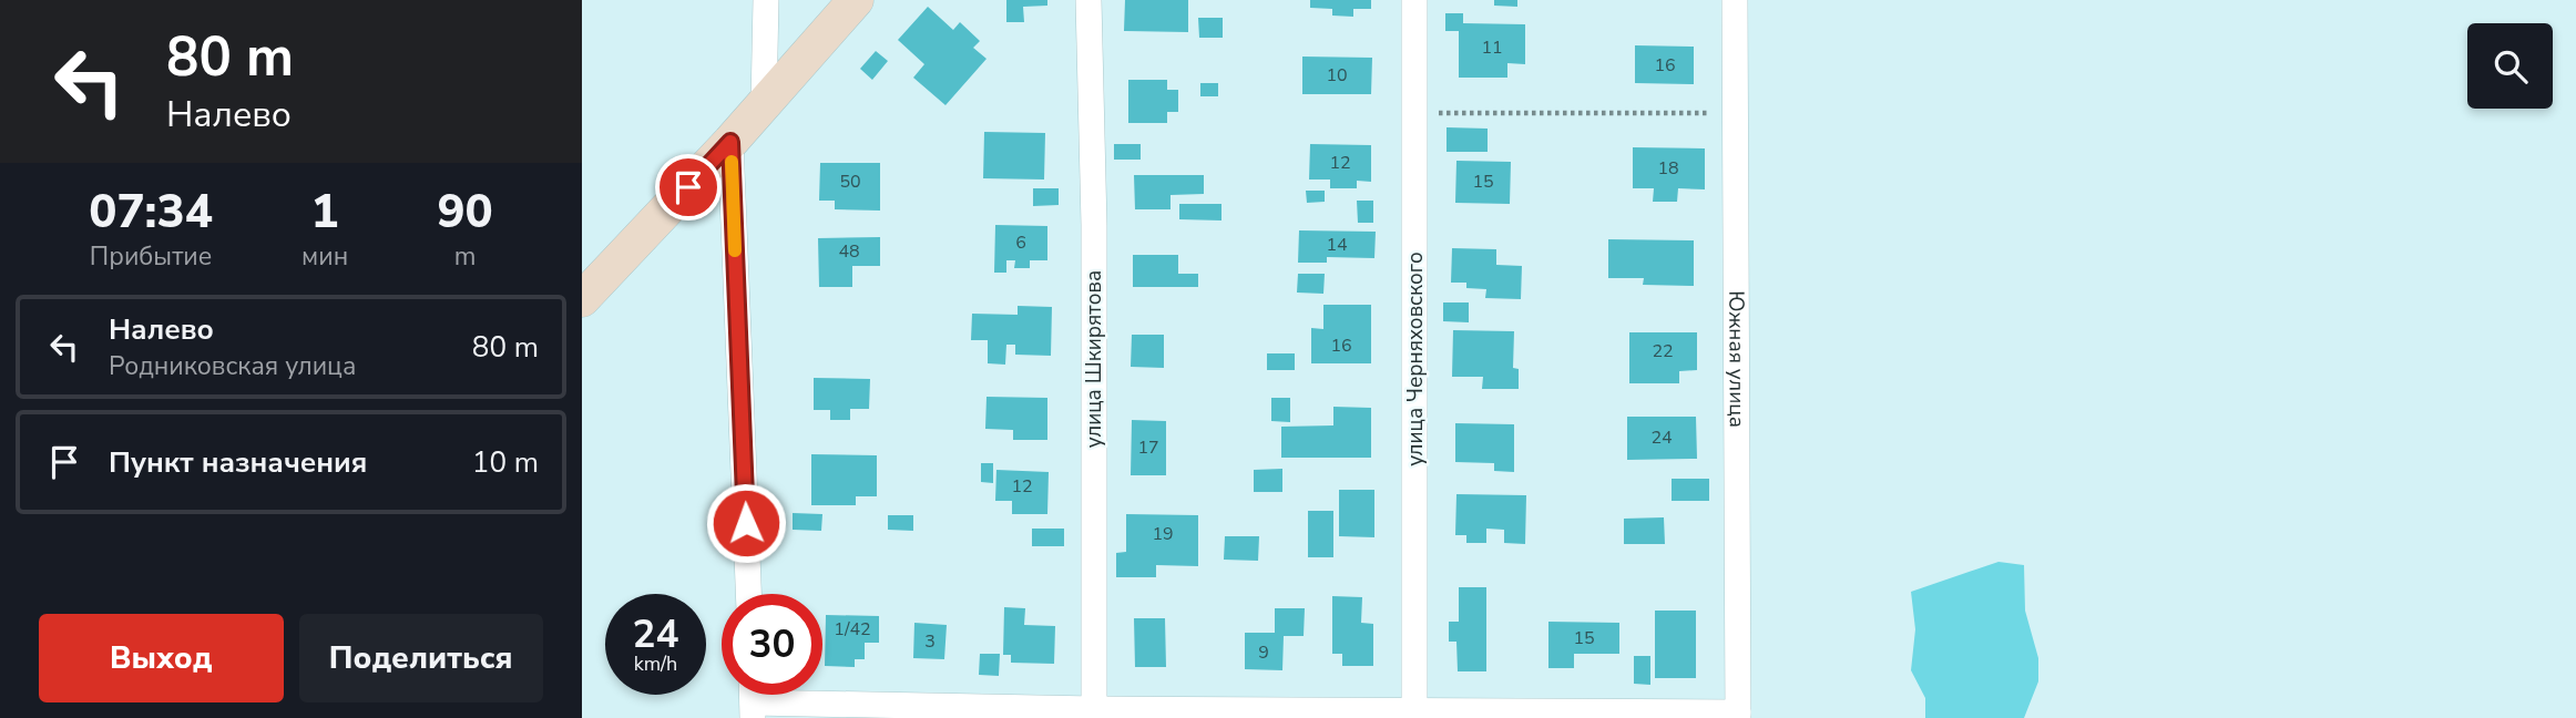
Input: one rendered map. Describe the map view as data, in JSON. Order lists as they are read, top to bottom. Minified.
{"streets":{"street":["улица Шкирятова","улица Черняховского","Южная улица"]},"house_numbers":["11","16","10","12","18","50","15","6","14","48","16","22","24","17","12","19","1/42","15","3","9"],"page":{"turn":["80 m","Налево"],"eta":["07:34","Прибытие","1","мин","90","m"],"list":[{"name":"Налево","note":"Родниковская улица","value":"80 m"},{"name":"Пункт назначения","value":"10 m"}],"speed":"24 km/h","limit":"30","buttons":["Выход","Поделиться"]}}
